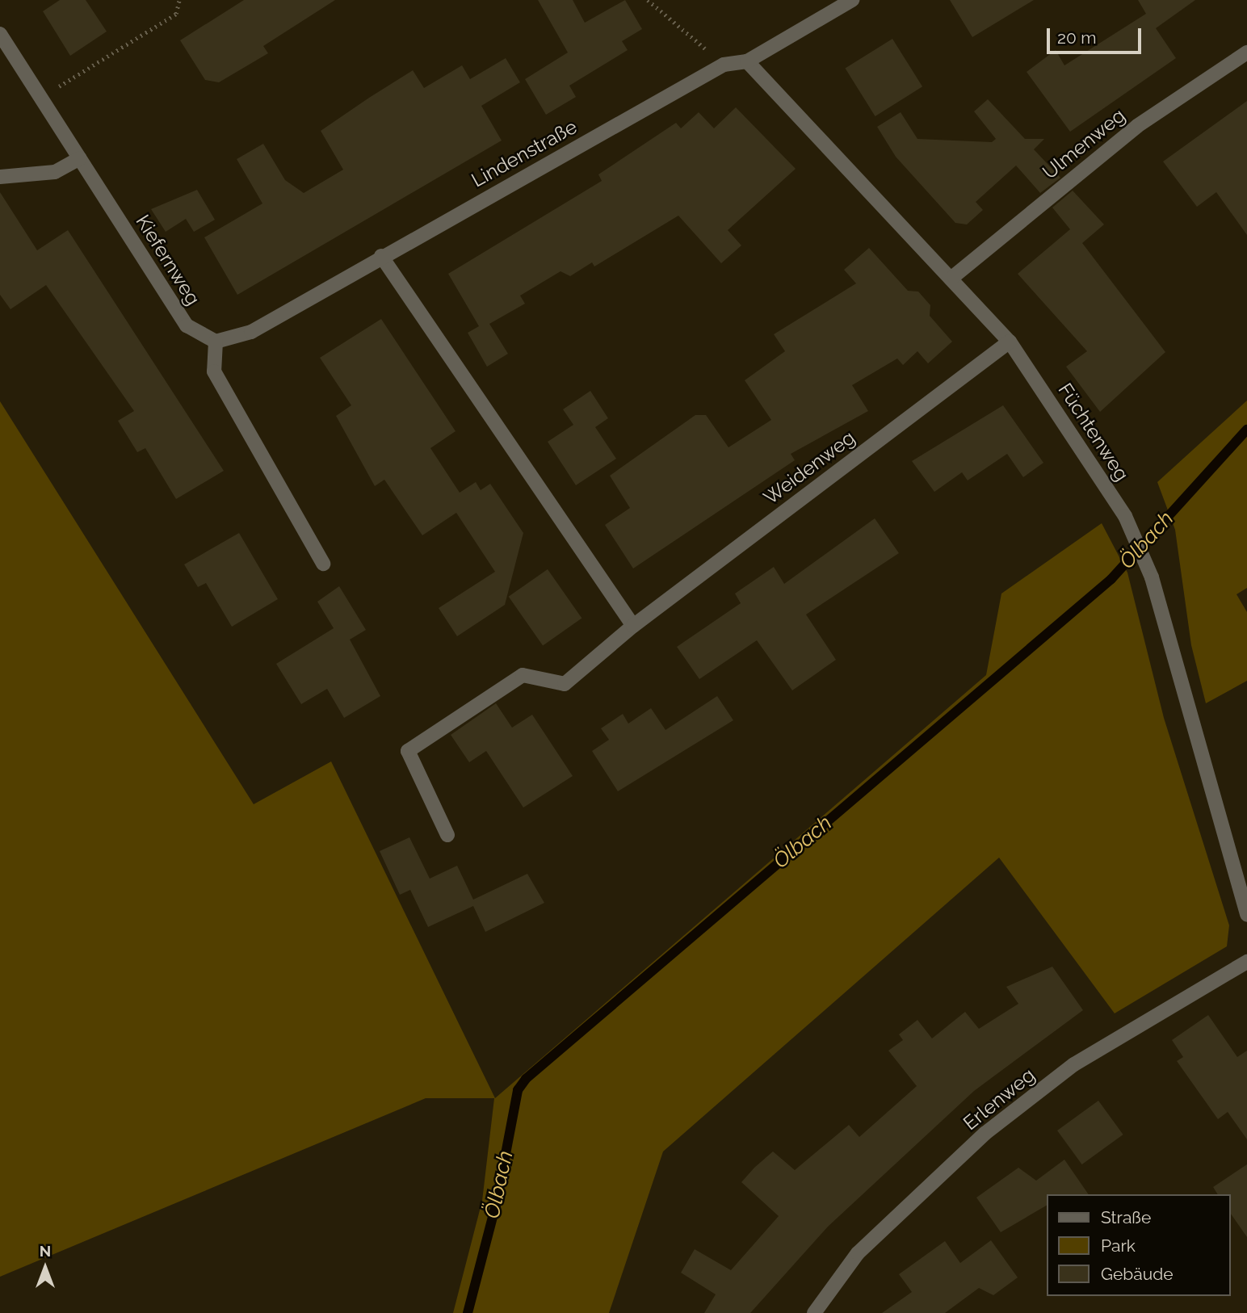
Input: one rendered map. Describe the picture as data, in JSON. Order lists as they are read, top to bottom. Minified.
{"streets":{"street":["Ulmenweg","Lindenstraße","Kiefernweg","Füchtenweg","Weidenweg","Erlenweg"]},"crossings":[["Ulmenweg","Füchtenweg"],["Lindenstraße","Kiefernweg"],["Lindenstraße","Füchtenweg"],["Füchtenweg","Weidenweg"]],"water":["Ölbach"],"legend":["Straße","Park","Gebäude"],"scale_bar":"20 m","north":"top"}
